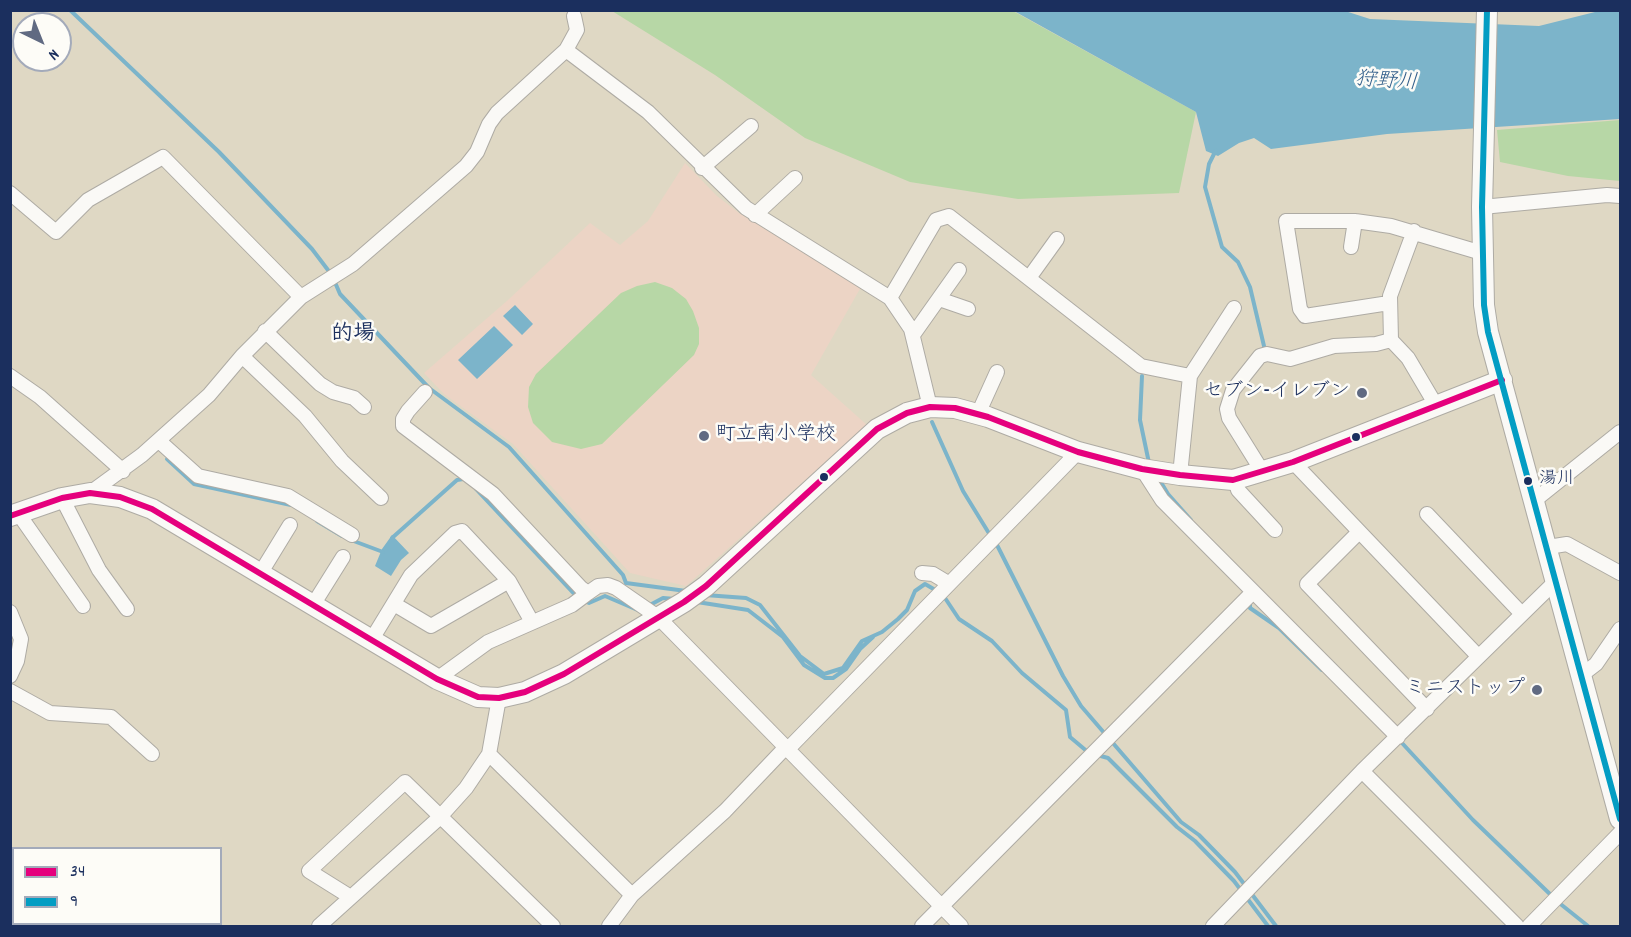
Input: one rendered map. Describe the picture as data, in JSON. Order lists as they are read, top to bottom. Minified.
{"districts":["的場"],"water":["狩野川"],"places":["セブン-イレブン","町立南小学校","湯川","ミニストップ"],"lines":["transit line 9","transit line 34"],"legend":["34","9"],"north":"bottom right"}
